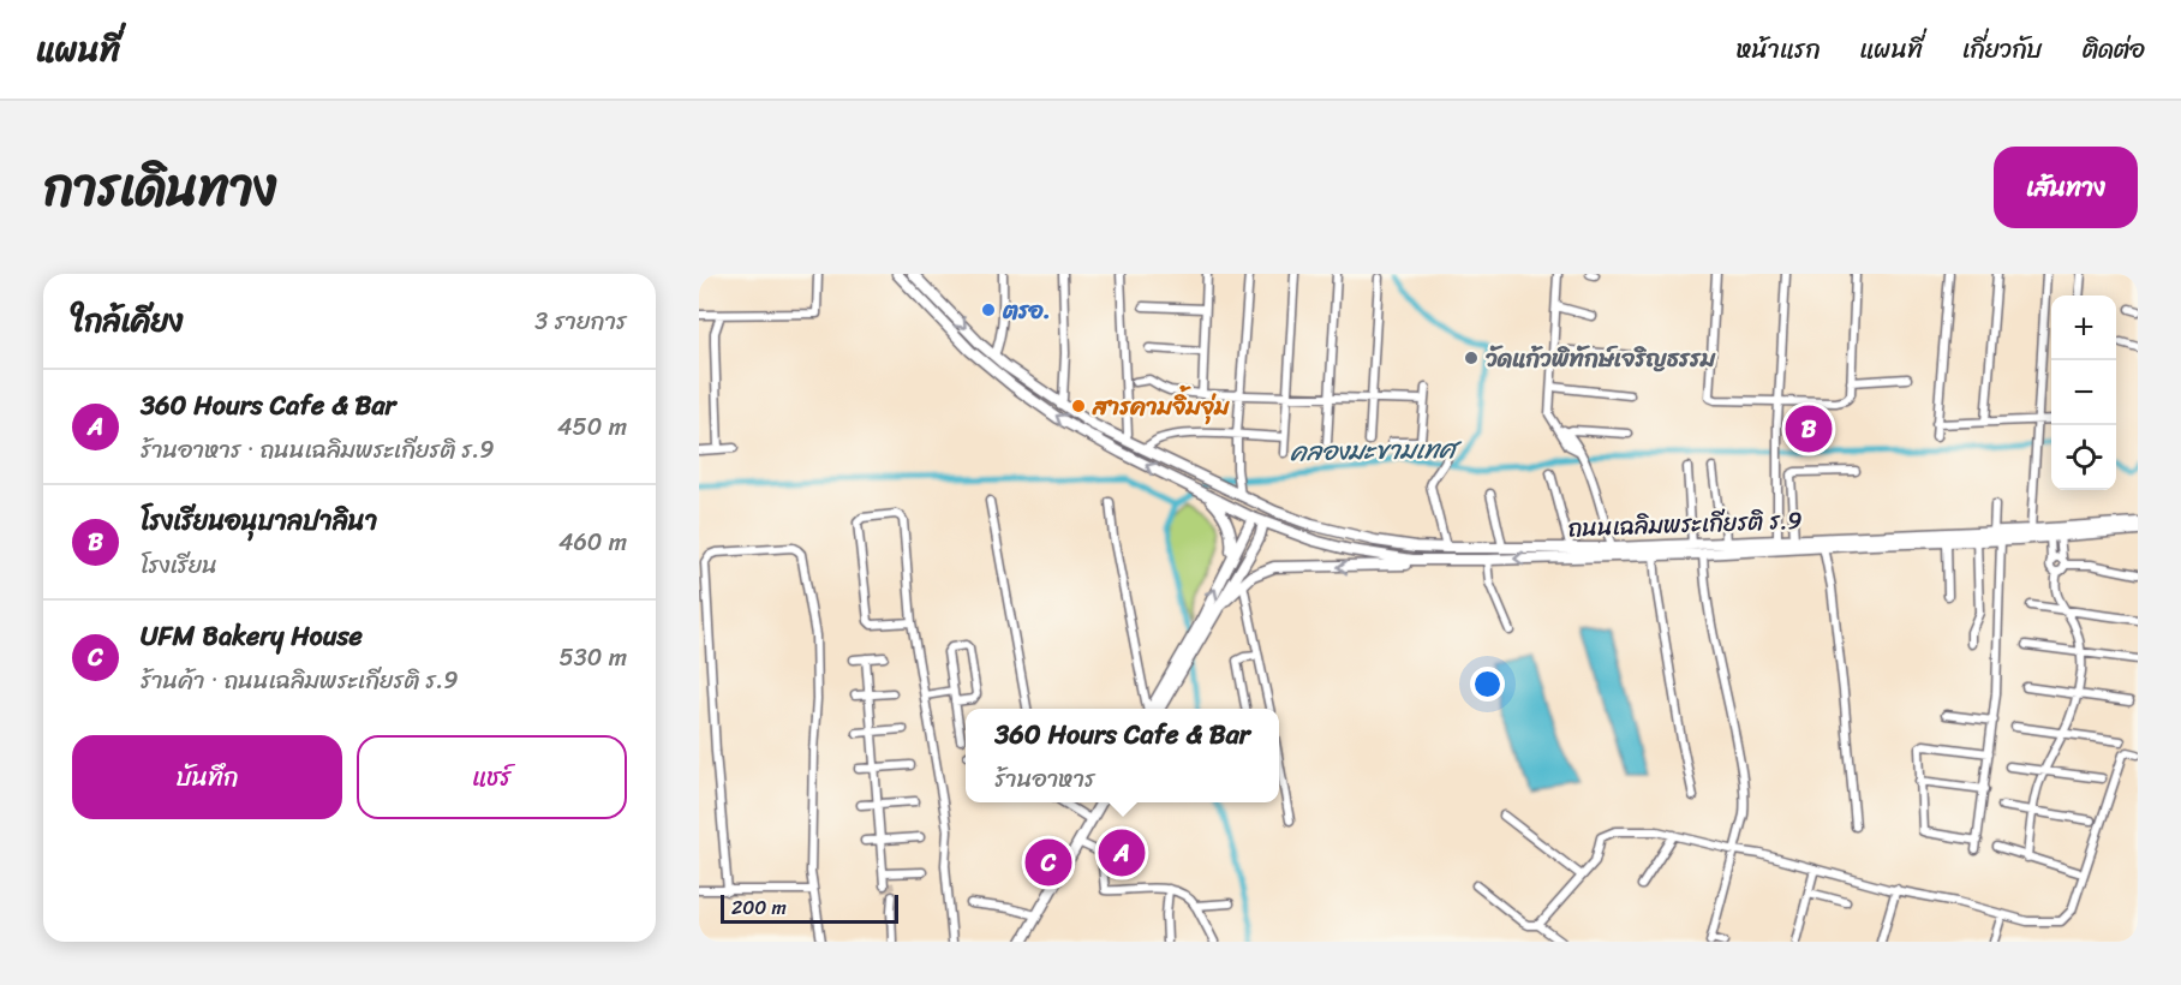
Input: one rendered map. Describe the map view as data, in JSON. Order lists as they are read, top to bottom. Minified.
{"streets":{"main road":["ถนนเฉลิมพระเกียรติ ร.9"]},"water":["คลองมะขามเทศ"],"places":["ตรอ.","วัดแก้วพิทักษ์เจริญธรรม","สารคามจิ้มจุ่ม"],"scale_bar":"200 m","page":{"header":"แผนที่","nav":["หน้าแรก","แผนที่","เกี่ยวกับ","ติดต่อ"],"title":"การเดินทาง","buttons":["เส้นทาง",["บันทึก","แชร์"]],"heading":["ใกล้เคียง","3 รายการ"],"map_buttons":["+","−"],"list":[{"mark":"A","name":"360 Hours Cafe & Bar","note":"ร้านอาหาร · ถนนเฉลิมพระเกียรติ ร.9","value":"450 m"},{"mark":"B","name":"โรงเรียนอนุบาลปาลินา","note":"โรงเรียน","value":"460 m"},{"mark":"C","name":"UFM Bakery House","note":"ร้านค้า · ถนนเฉลิมพระเกียรติ ร.9","value":"530 m"}],"pins":["B","A","C"],"popup":["360 Hours Cafe & Bar","ร้านอาหาร"],"scale":"200 m"}}
